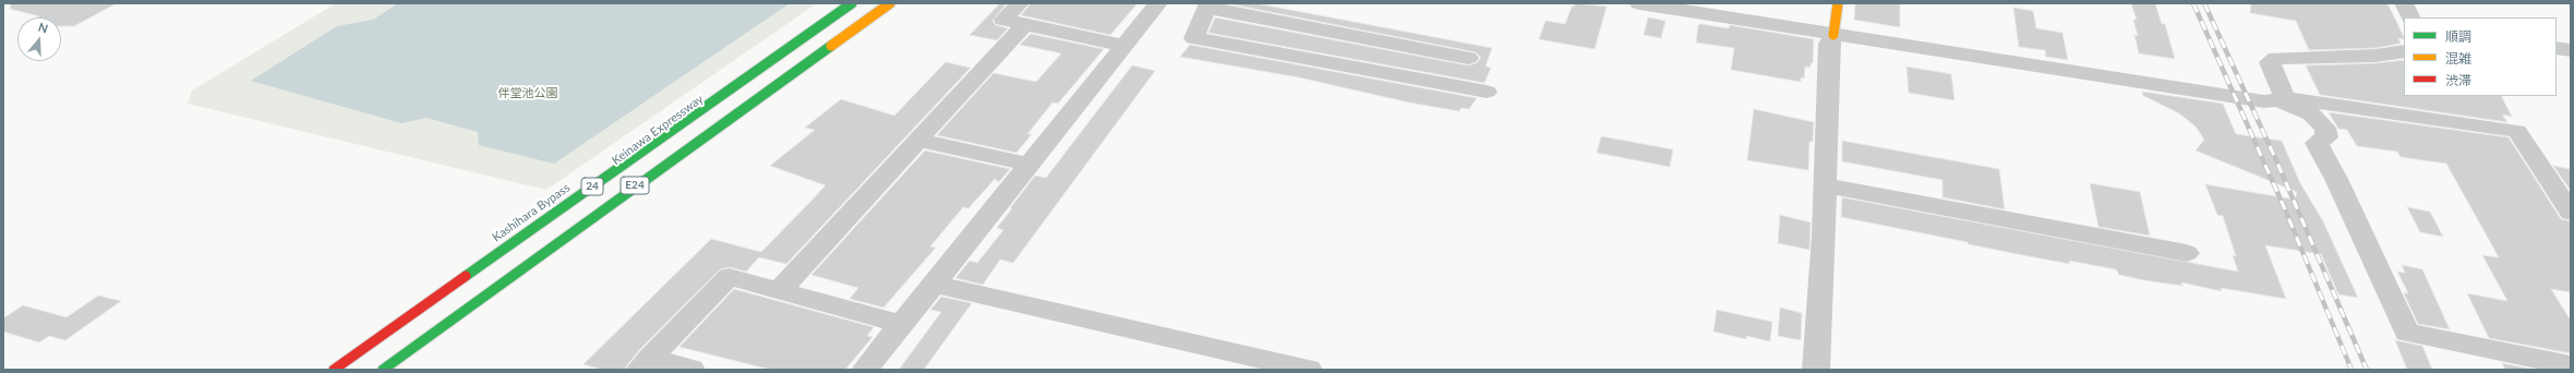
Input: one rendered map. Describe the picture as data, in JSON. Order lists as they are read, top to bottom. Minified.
{"streets":{"main road":["Keinawa Expressway","E24","24","Kashihara Bypass"]},"parks":["伴堂池公園"],"legend":["順調","混雑","渋滞"],"north":"top"}
